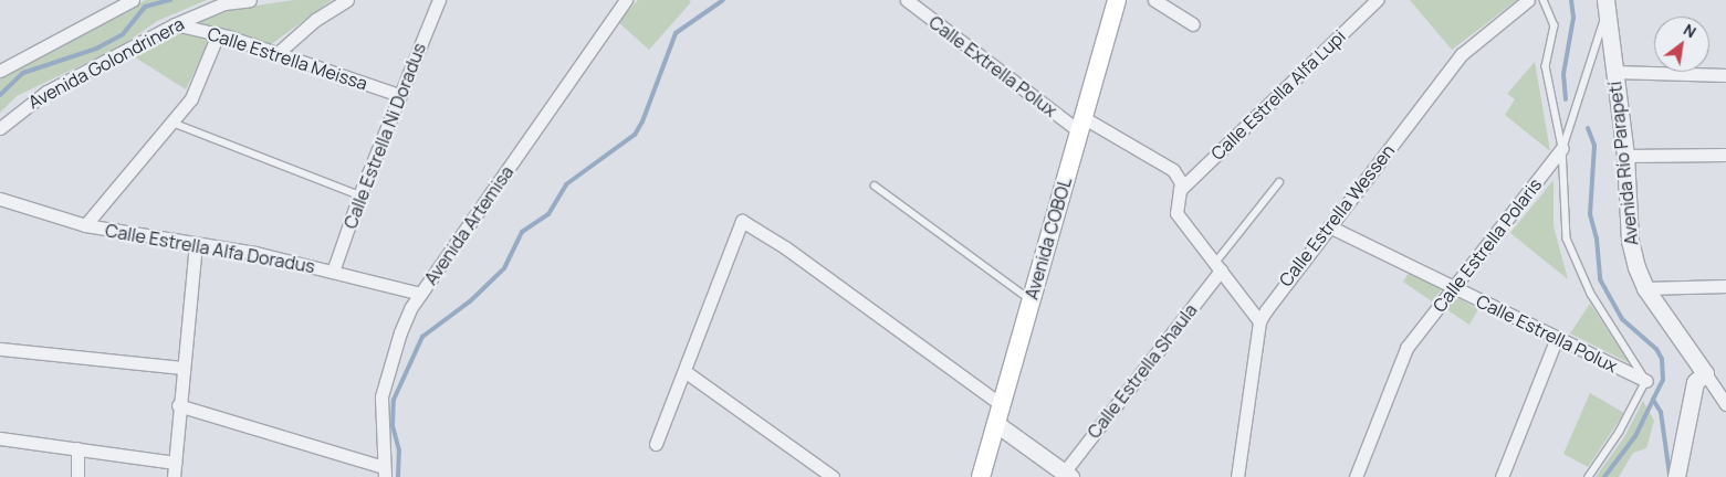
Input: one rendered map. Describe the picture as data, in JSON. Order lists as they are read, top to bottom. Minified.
{"streets":{"main road":["Avenida COBOL"],"street":["Calle Estrella Meissa","Avenida Golondrinera","Calle Extrella Polux","Calle Estrella Alfa Lupi","Calle Estrella Ni Doradus","Avenida Río Parapetí","Calle Estrella Wessen","Avenida Artemisa","Calle Estrella Polaris","Calle Estrella Alfa Doradus","Calle Estrella Polux","Calle Estrella Shaula"]},"crossings":[["Calle Estrella Meissa","Avenida Golondrinera"],["Calle Estrella Meissa","Calle Estrella Ni Doradus"],["Calle Extrella Polux","Calle Estrella Alfa Lupi"],["Calle Extrella Polux","Avenida COBOL"],["Calle Estrella Ni Doradus","Calle Estrella Alfa Doradus"],["Avenida Río Parapetí","Calle Estrella Polaris"],["Calle Estrella Wessen","Calle Estrella Polux"],["Avenida Artemisa","Calle Estrella Alfa Doradus"],["Calle Estrella Polaris","Calle Estrella Polux"]],"north":"top right"}
